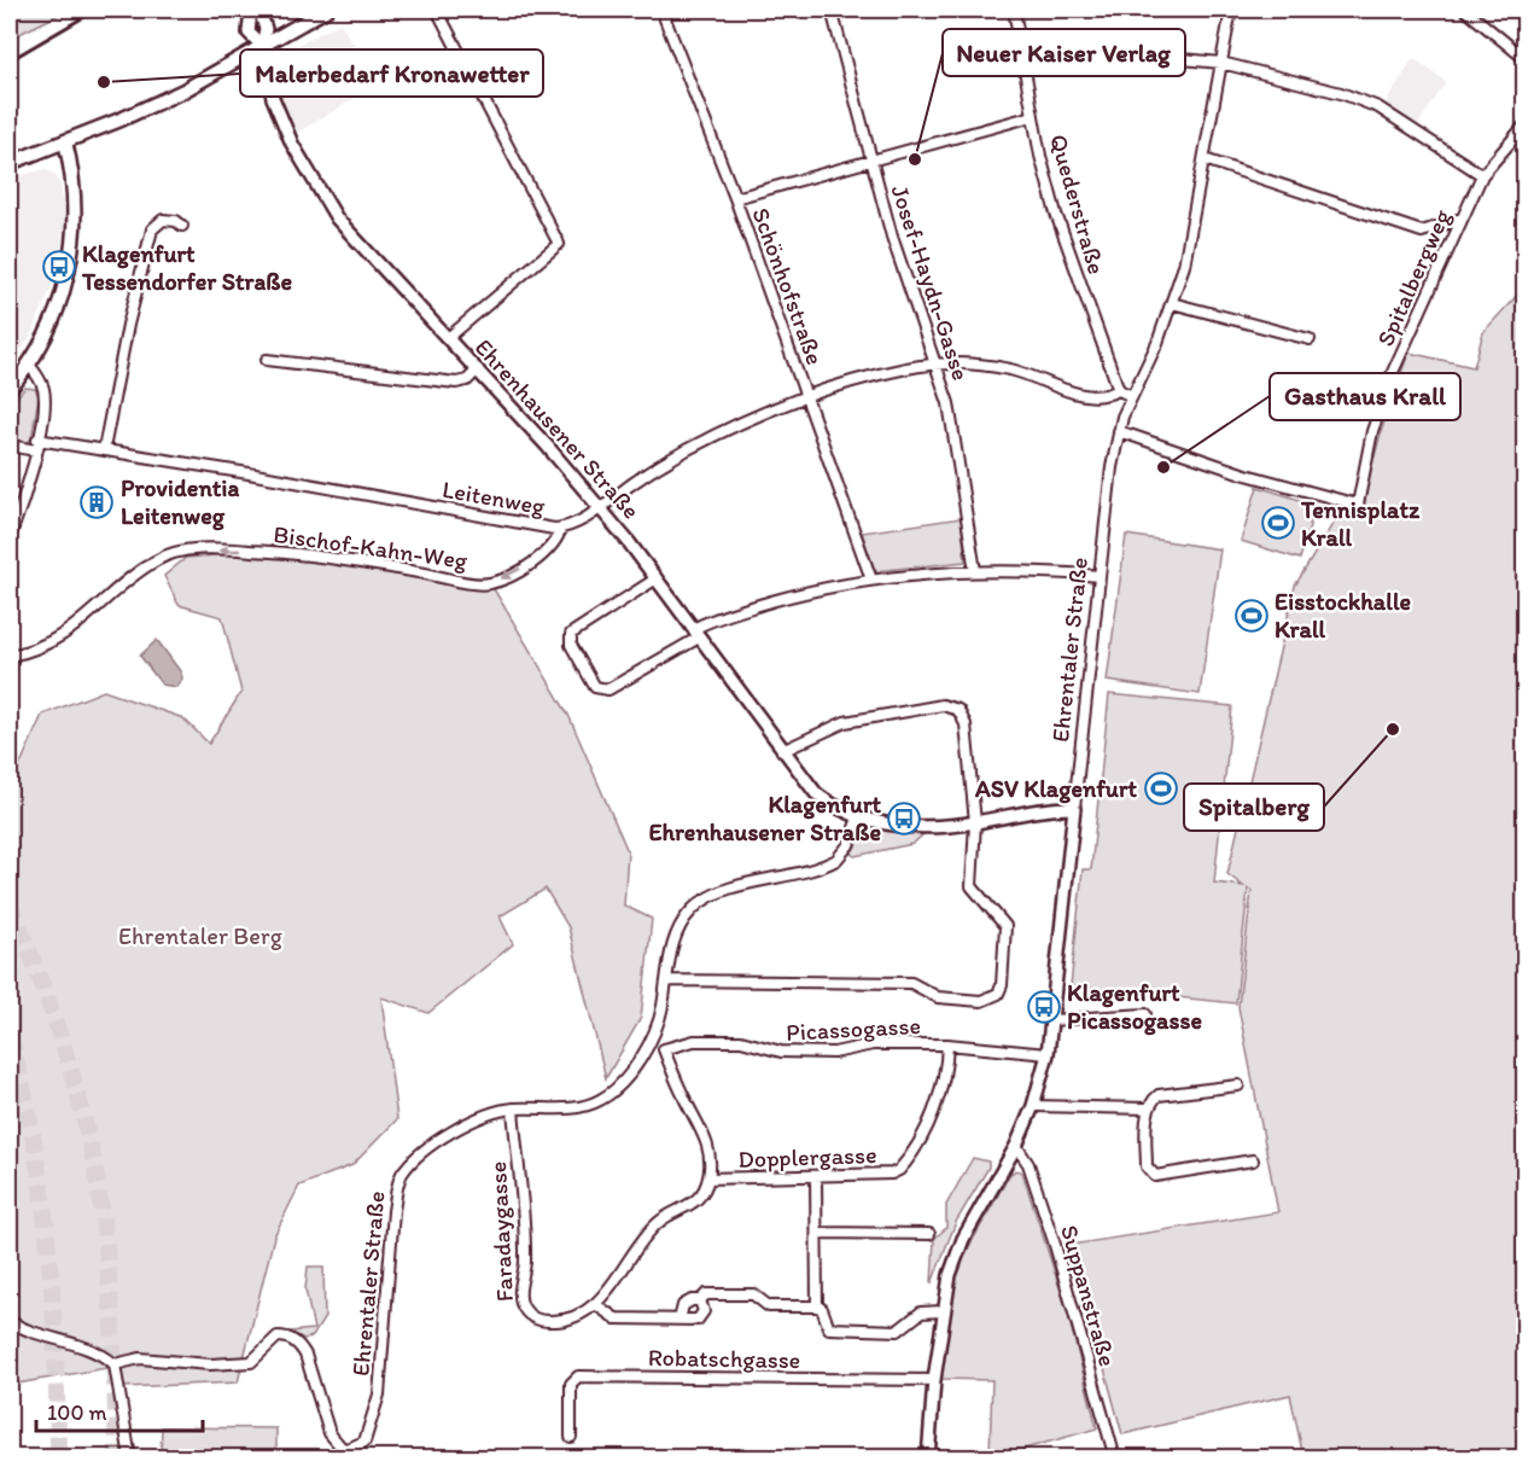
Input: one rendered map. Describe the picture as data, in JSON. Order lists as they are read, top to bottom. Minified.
{"streets":{"street":["Quederstraße","Spitalbergweg","Josef-Haydn-Gasse","Schönhofstraße","Ehrenhausener Straße","Leitenweg","Bischof-Kahn-Weg","Ehrentaler Straße","Picassogasse","Dopplergasse","Faradaygasse","Suppanstraße","Robatschgasse"]},"crossings":[["Quederstraße","Leitenweg"],["Spitalbergweg","Ehrentaler Straße"],["Josef-Haydn-Gasse","Leitenweg"],["Schönhofstraße","Leitenweg"],["Ehrenhausener Straße","Leitenweg"],["Ehrenhausener Straße","Ehrentaler Straße"],["Leitenweg","Bischof-Kahn-Weg"],["Ehrentaler Straße","Faradaygasse"],["Picassogasse","Dopplergasse"],["Dopplergasse","Faradaygasse"]],"one_way":["Bischof-Kahn-Weg"],"parks":["Ehrentaler Berg"],"places":{"other":["Malerbedarf Kronawetter","Neuer Kaiser Verlag","Gasthaus Krall","Spitalberg"],"bus stop":["Klagenfurt Tessendorfer Straße","Klagenfurt Ehrenhausener Straße","Klagenfurt Picassogasse"],"building":["Providentia Leitenweg"],"sports":["Tennisplatz Krall","Eisstockhalle Krall","ASV Klagenfurt"]},"scale_bar":"100 m"}
